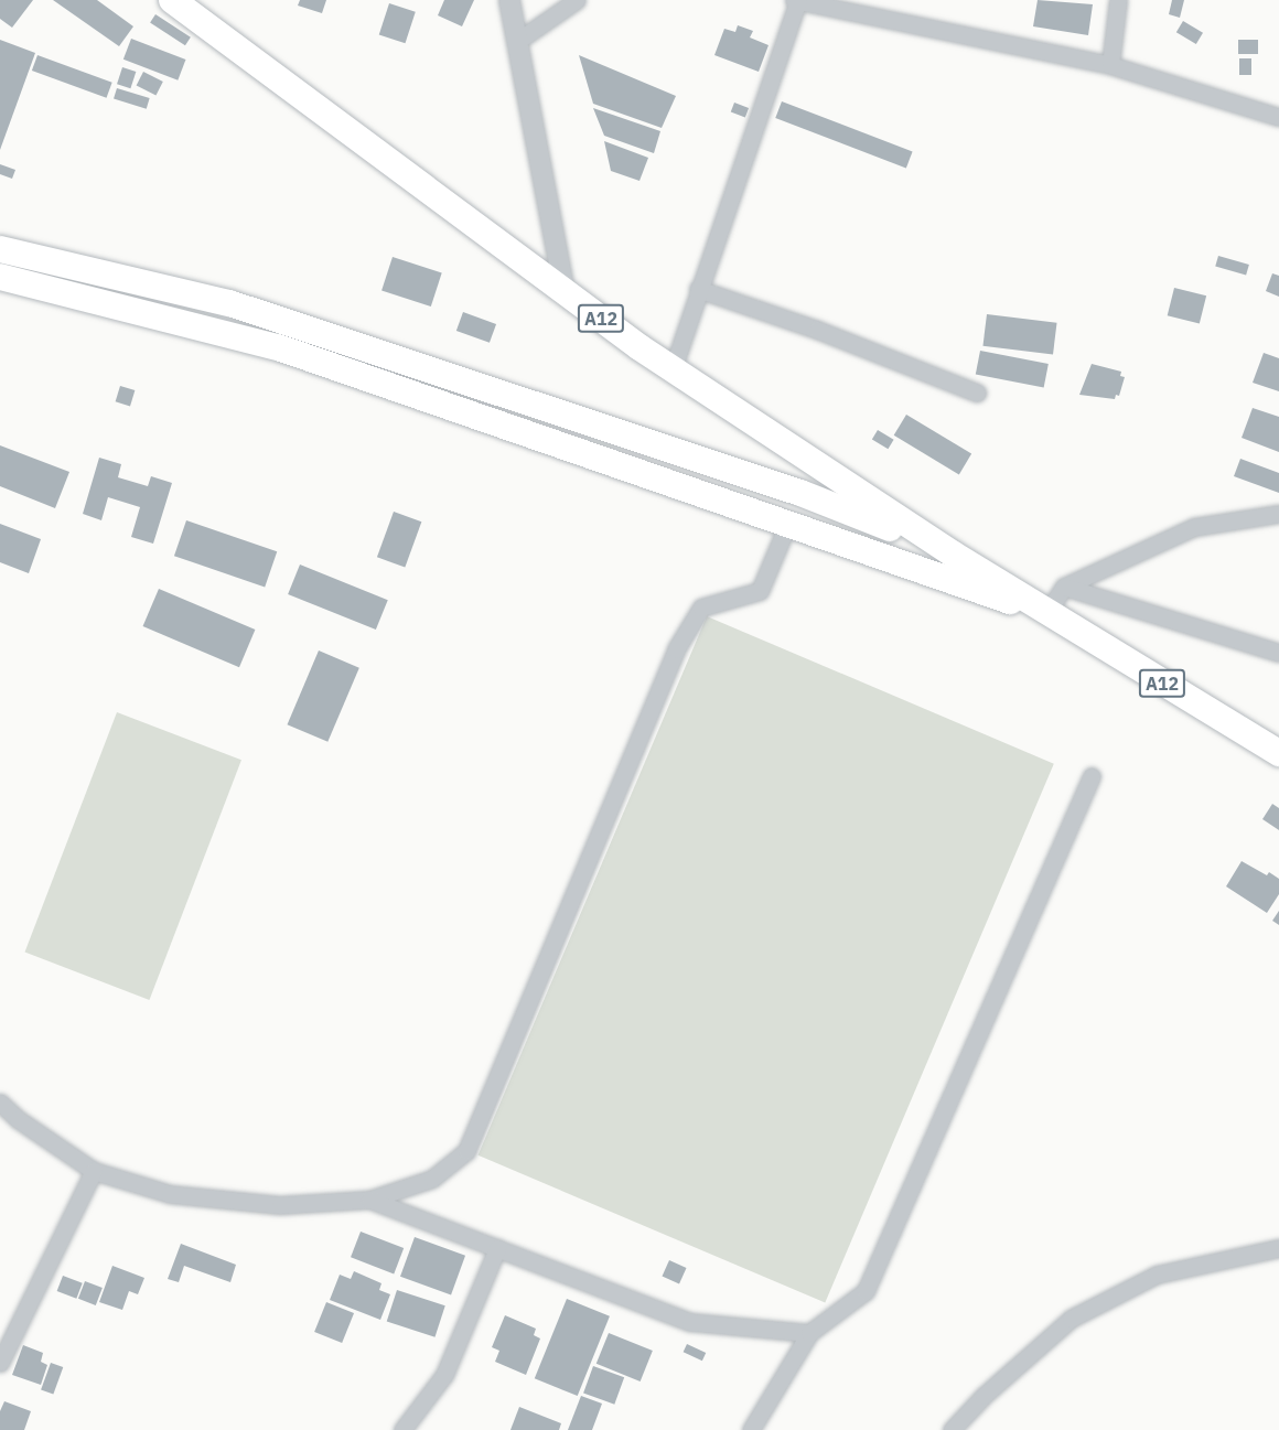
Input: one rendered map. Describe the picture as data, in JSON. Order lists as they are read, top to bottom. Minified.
{"streets":{"main road":["A12"]}}
